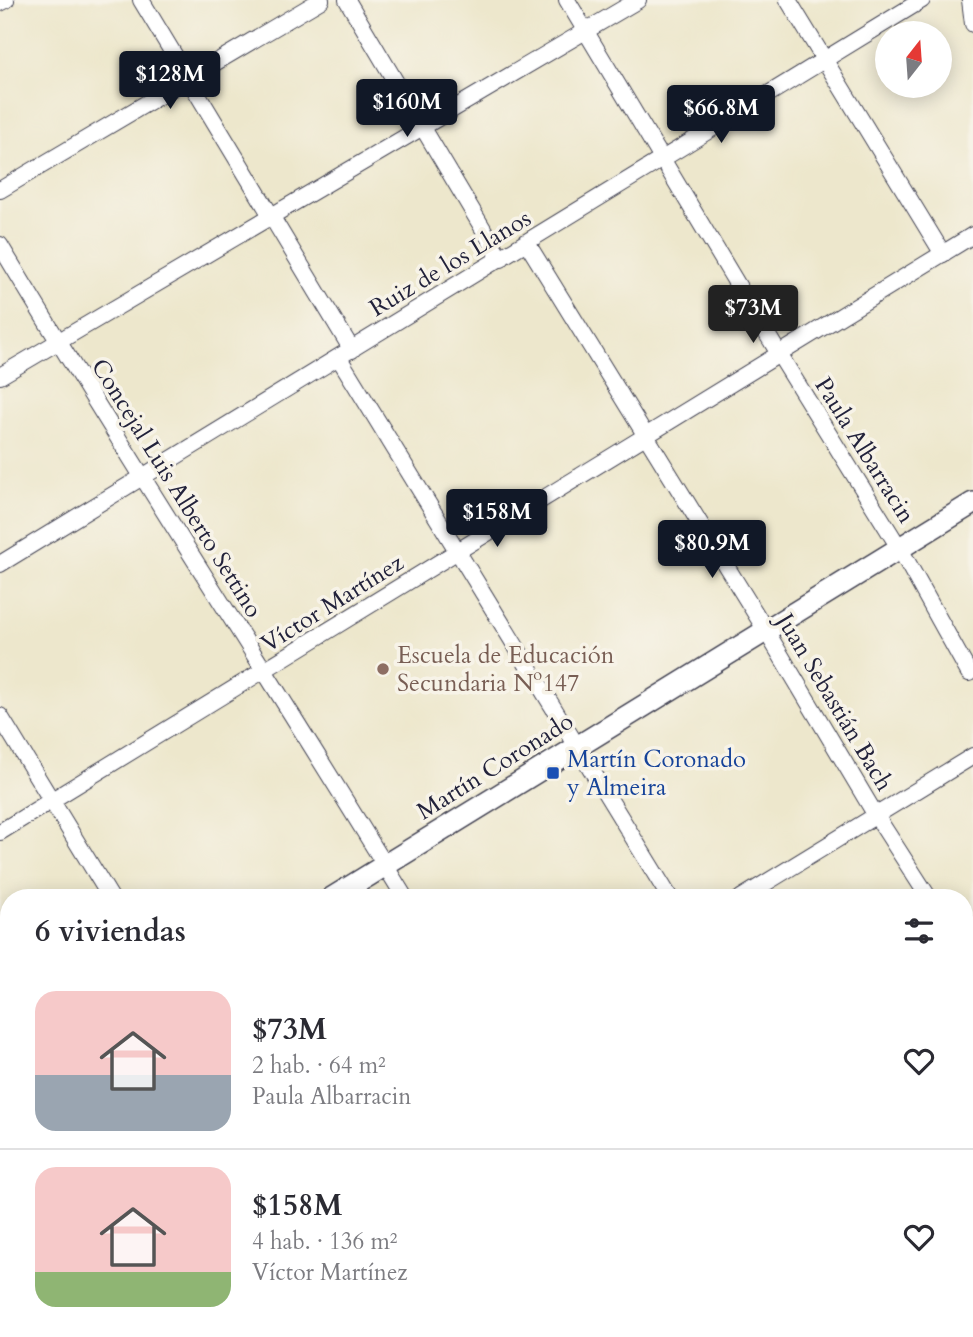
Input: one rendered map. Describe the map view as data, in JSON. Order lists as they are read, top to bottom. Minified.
{"streets":{"street":["Ruiz de los Llanos","Paula Albarracin","Concejal Luis Alberto Settino","Víctor Martínez","Juan Sebastián Bach","Martín Coronado"]},"crossings":[["Ruiz de los Llanos","Paula Albarracin"],["Ruiz de los Llanos","Concejal Luis Alberto Settino"],["Ruiz de los Llanos","Juan Sebastián Bach"],["Paula Albarracin","Víctor Martínez"],["Paula Albarracin","Martín Coronado"],["Concejal Luis Alberto Settino","Víctor Martínez"],["Concejal Luis Alberto Settino","Martín Coronado"],["Víctor Martínez","Juan Sebastián Bach"],["Juan Sebastián Bach","Martín Coronado"]],"places":{"other":["Escuela de Educación Secundaria Nº147"],"transit":["Martín Coronado y Almeira"]},"north":"top","page":{"price":["$128M","$160M","$66.8M","$73M","$158M","$80.9M"],"heading":"6 viviendas","list":[{"name":"$73M","note":"2 hab. · 64 m² · Paula Albarracin"},{"name":"$158M","note":"4 hab. · 136 m² · Víctor Martínez"}]}}
